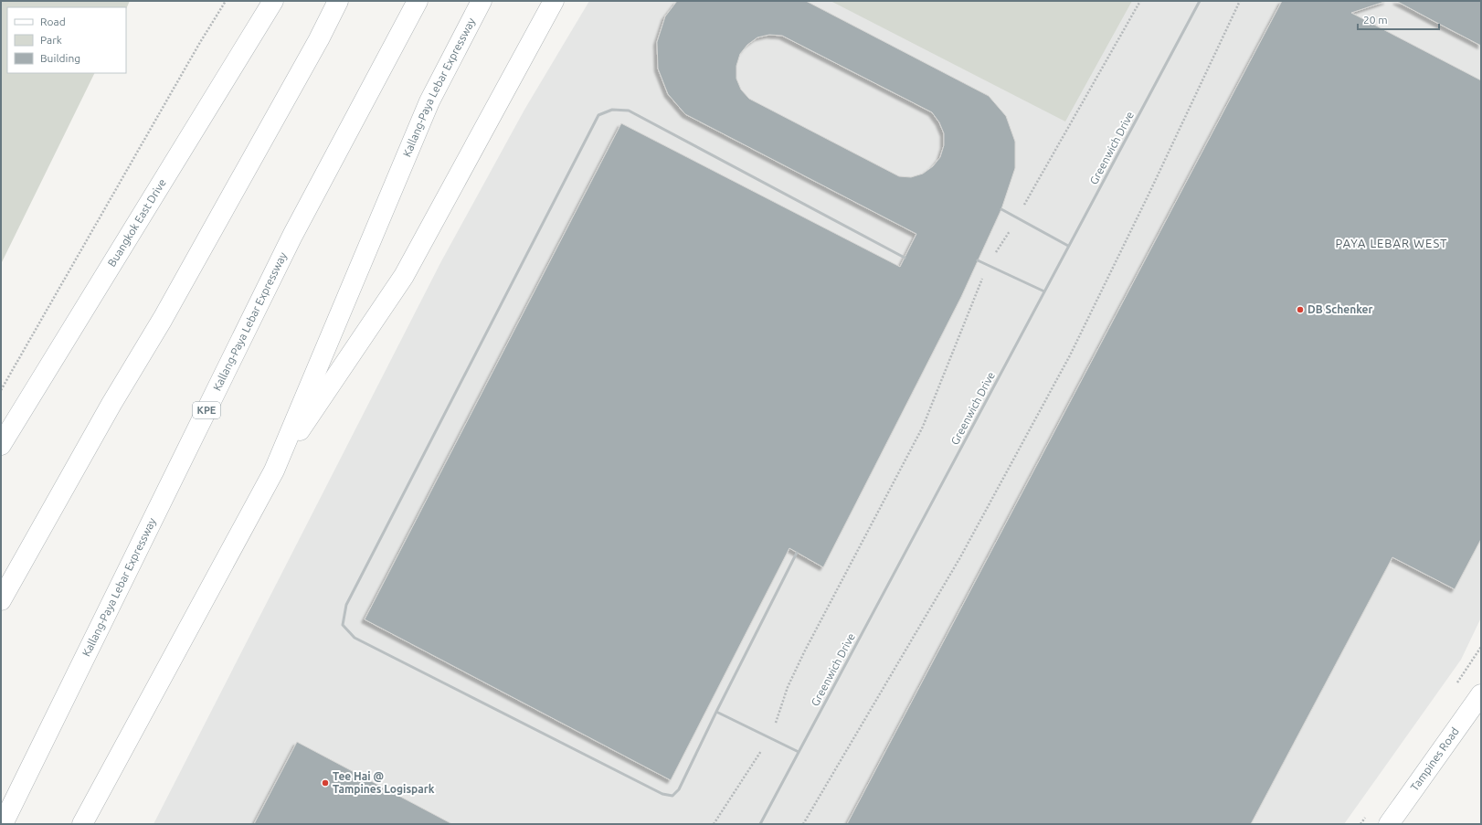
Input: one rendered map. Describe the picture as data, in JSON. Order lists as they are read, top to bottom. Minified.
{"streets":{"main road":["Kallang-Paya Lebar Expressway","Buangkok East Drive","KPE","Tampines Road"],"lane":["Greenwich Drive"]},"districts":["PAYA LEBAR WEST"],"places":["DB Schenker","Tee Hai @ Tampines Logispark"],"legend":["Road","Park","Building"],"scale_bar":"20 m"}
